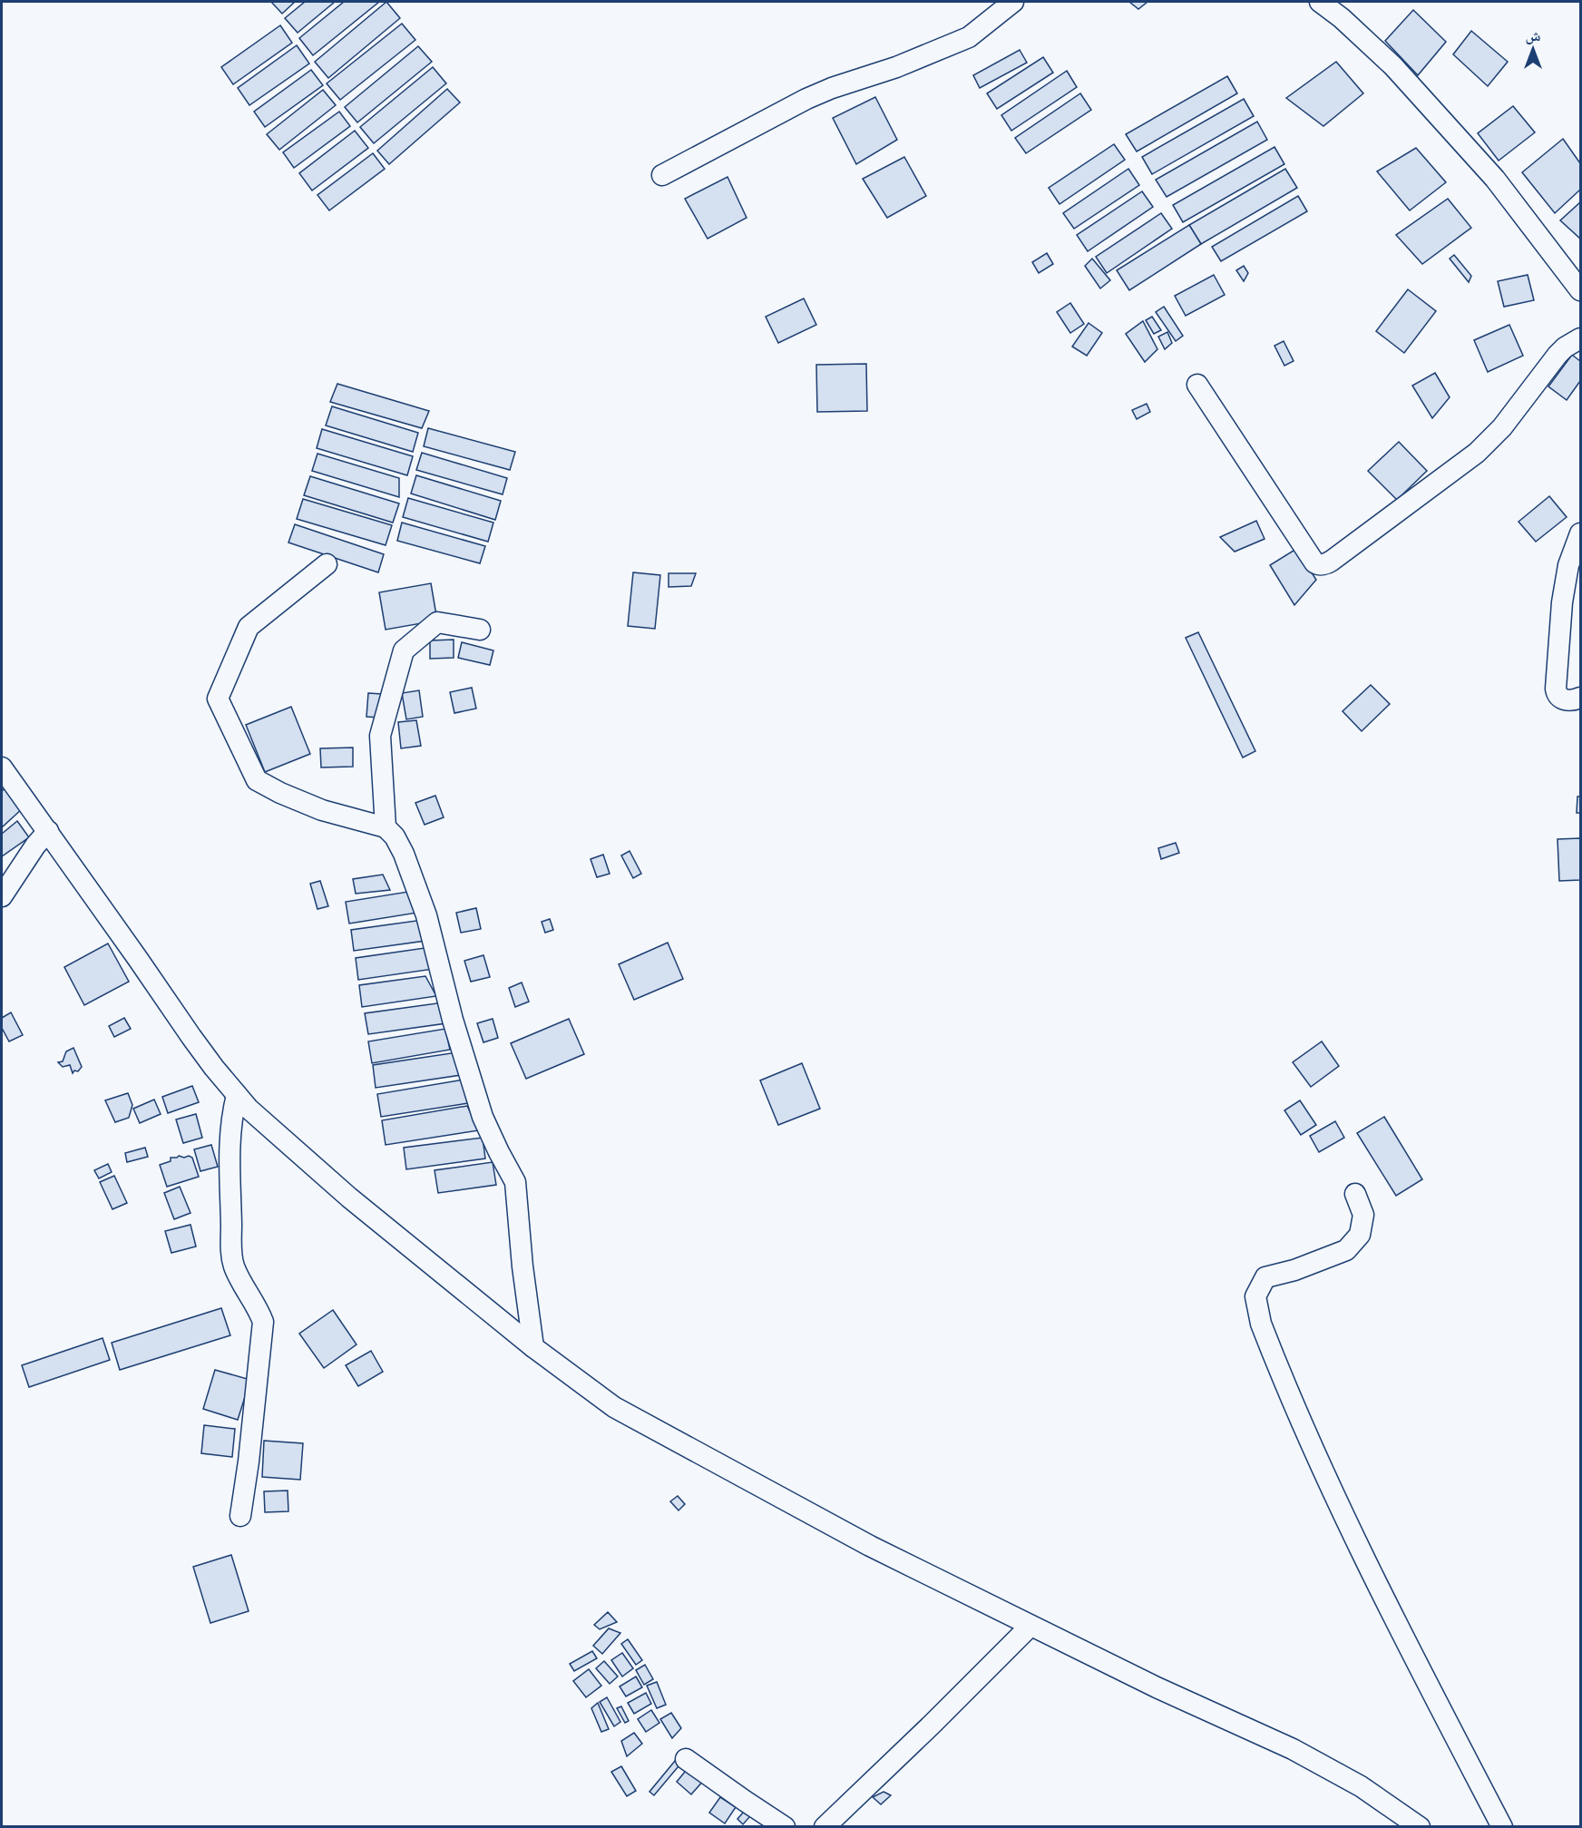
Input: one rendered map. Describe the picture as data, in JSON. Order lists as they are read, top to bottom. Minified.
{"north":"top"}
